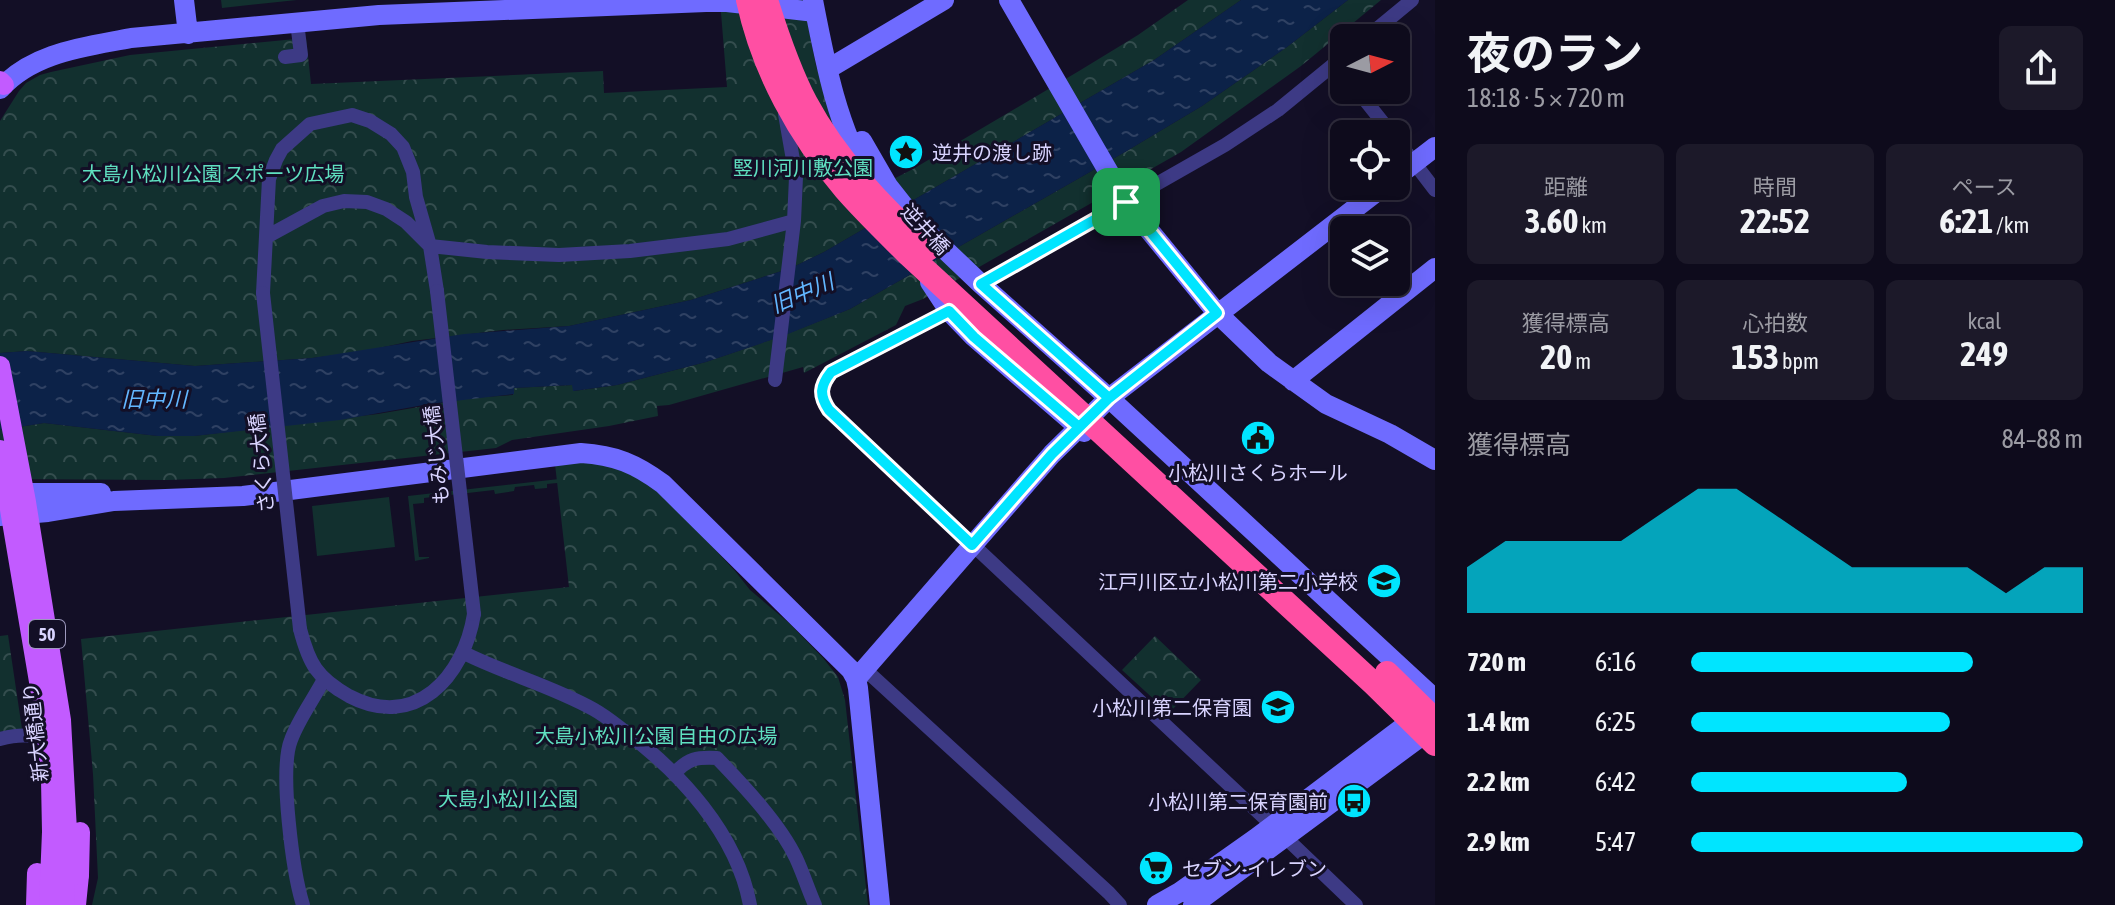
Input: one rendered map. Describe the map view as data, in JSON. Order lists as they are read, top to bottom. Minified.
{"streets":{"main road":["50","新大橋通り"],"street":["逆井橋","もみじ大橋","さくら大橋"]},"crossings":[["もみじ大橋","さくら大橋"]],"water":["旧中川"],"parks":["竪川河川敷公園","大島小松川公園 スポーツ広場","大島小松川公園 自由の広場","大島小松川公園"],"places":{"place":["逆井の渡し跡"],"public building":["小松川さくらホール"],"school or university":["江戸川区立小松川第二小学校","小松川第二保育園"],"bus stop":["小松川第二保育園前"],"supermarket":["セブン-イレブン"]},"north":"right","page":{"heading":["夜のラン","18:18 · 5 × 720 m"],"stats":[["距離","3.60 km"],["時間","22:52"],["ペース","6:21 /km"],["獲得標高","20 m"],["心拍数","153 bpm"],["kcal","249"]],"chart":["獲得標高","84–88 m"],"list":[{"name":"720 m","note":"6:16"},{"name":"1.4 km","note":"6:25"},{"name":"2.2 km","note":"6:42"},{"name":"2.9 km","note":"5:47"}]}}
